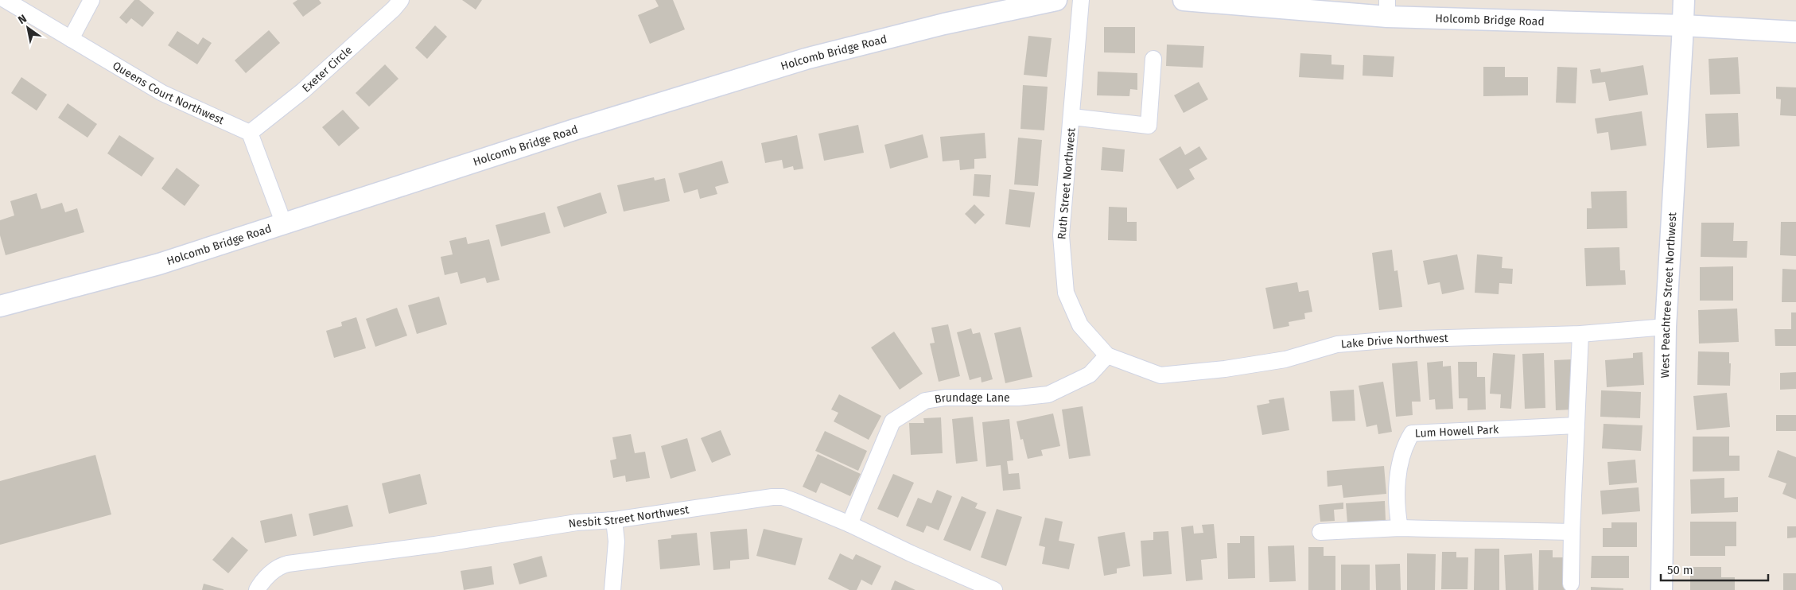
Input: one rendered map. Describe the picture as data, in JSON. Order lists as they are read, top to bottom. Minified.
{"streets":{"street":["Holcomb Bridge Road","Exeter Circle","Queens Court Northwest","Ruth Street Northwest","West Peachtree Street Northwest","Lake Drive Northwest","Brundage Lane","Lum Howell Park","Nesbit Street Northwest"]},"crossings":[["Holcomb Bridge Road","West Peachtree Street Northwest"],["Exeter Circle","Queens Court Northwest"],["Ruth Street Northwest","Lake Drive Northwest"],["Ruth Street Northwest","Brundage Lane"],["West Peachtree Street Northwest","Lake Drive Northwest"],["Brundage Lane","Nesbit Street Northwest"]],"scale_bar":"50 m","north":"top left"}
